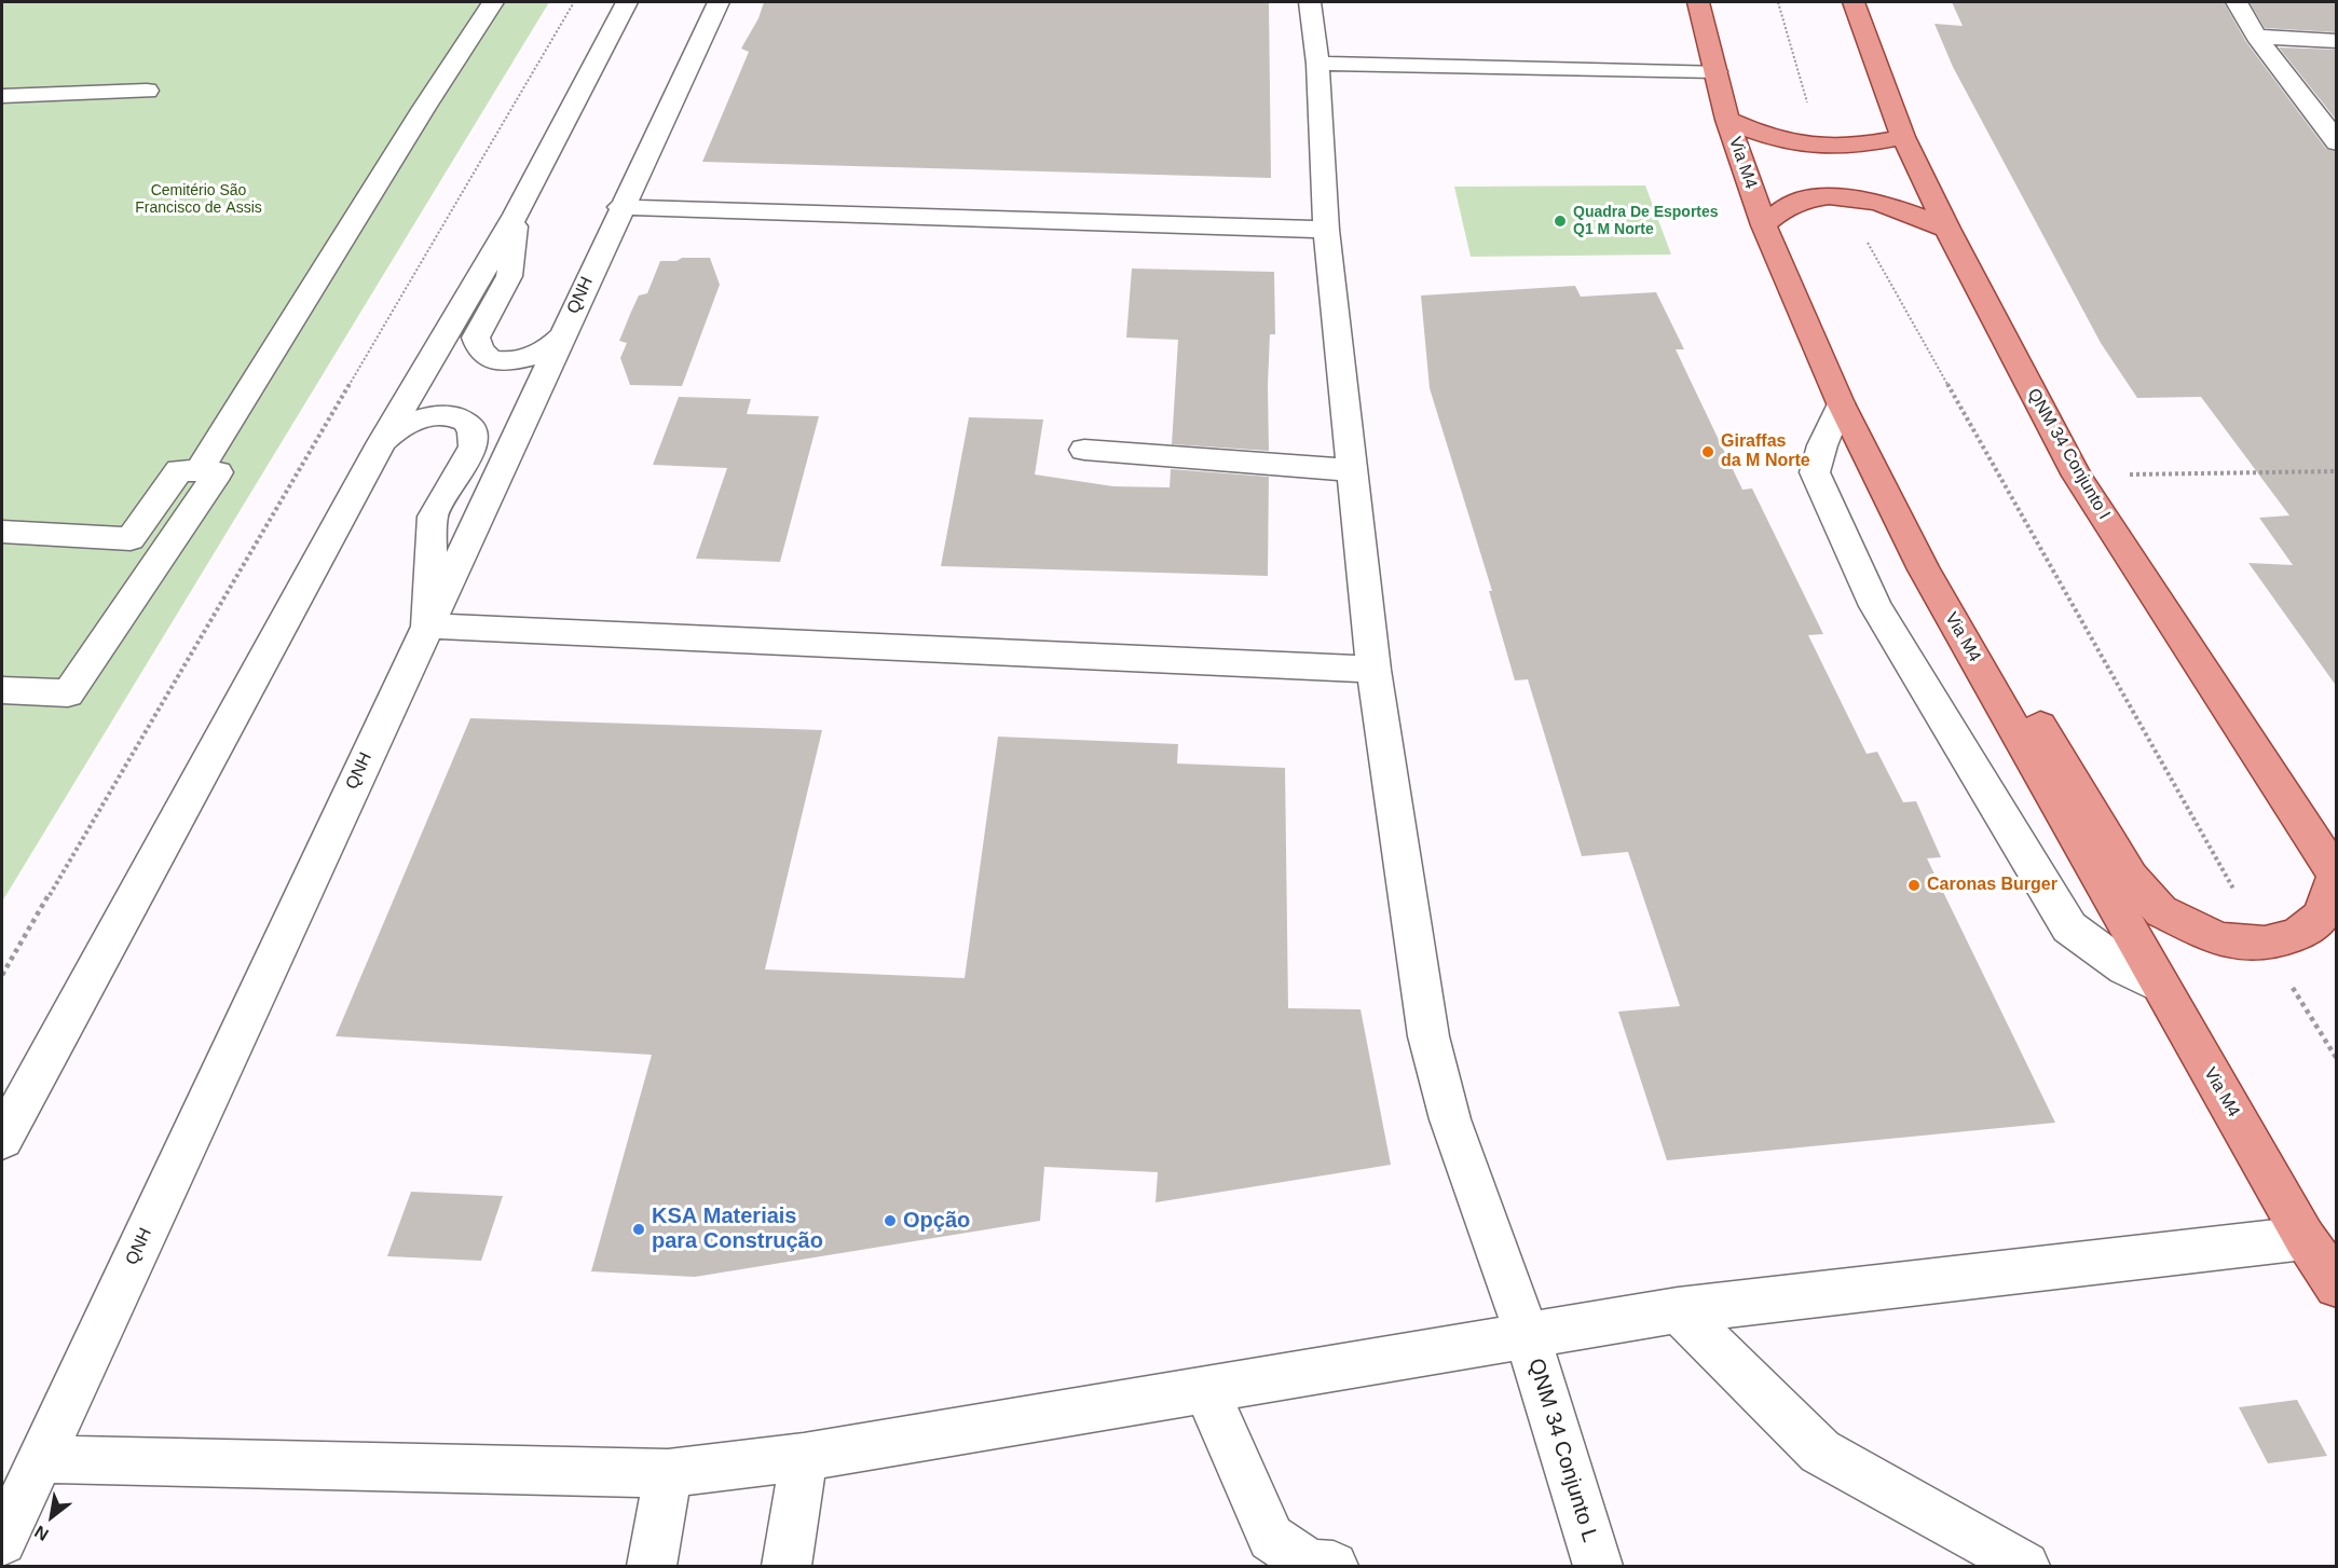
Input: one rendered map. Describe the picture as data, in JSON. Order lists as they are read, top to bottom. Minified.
{"streets":{"main road":["Via M4","QNM 34 Conjunto I"],"street":["QNH","QNM 34 Conjunto L"]},"parks":["Cemitério São Francisco de Assis"],"places":["Quadra De Esportes Q1 M Norte","Giraffas da M Norte","Caronas Burger","Opção","KSA Materiais para Construção"],"north":"bottom left"}
